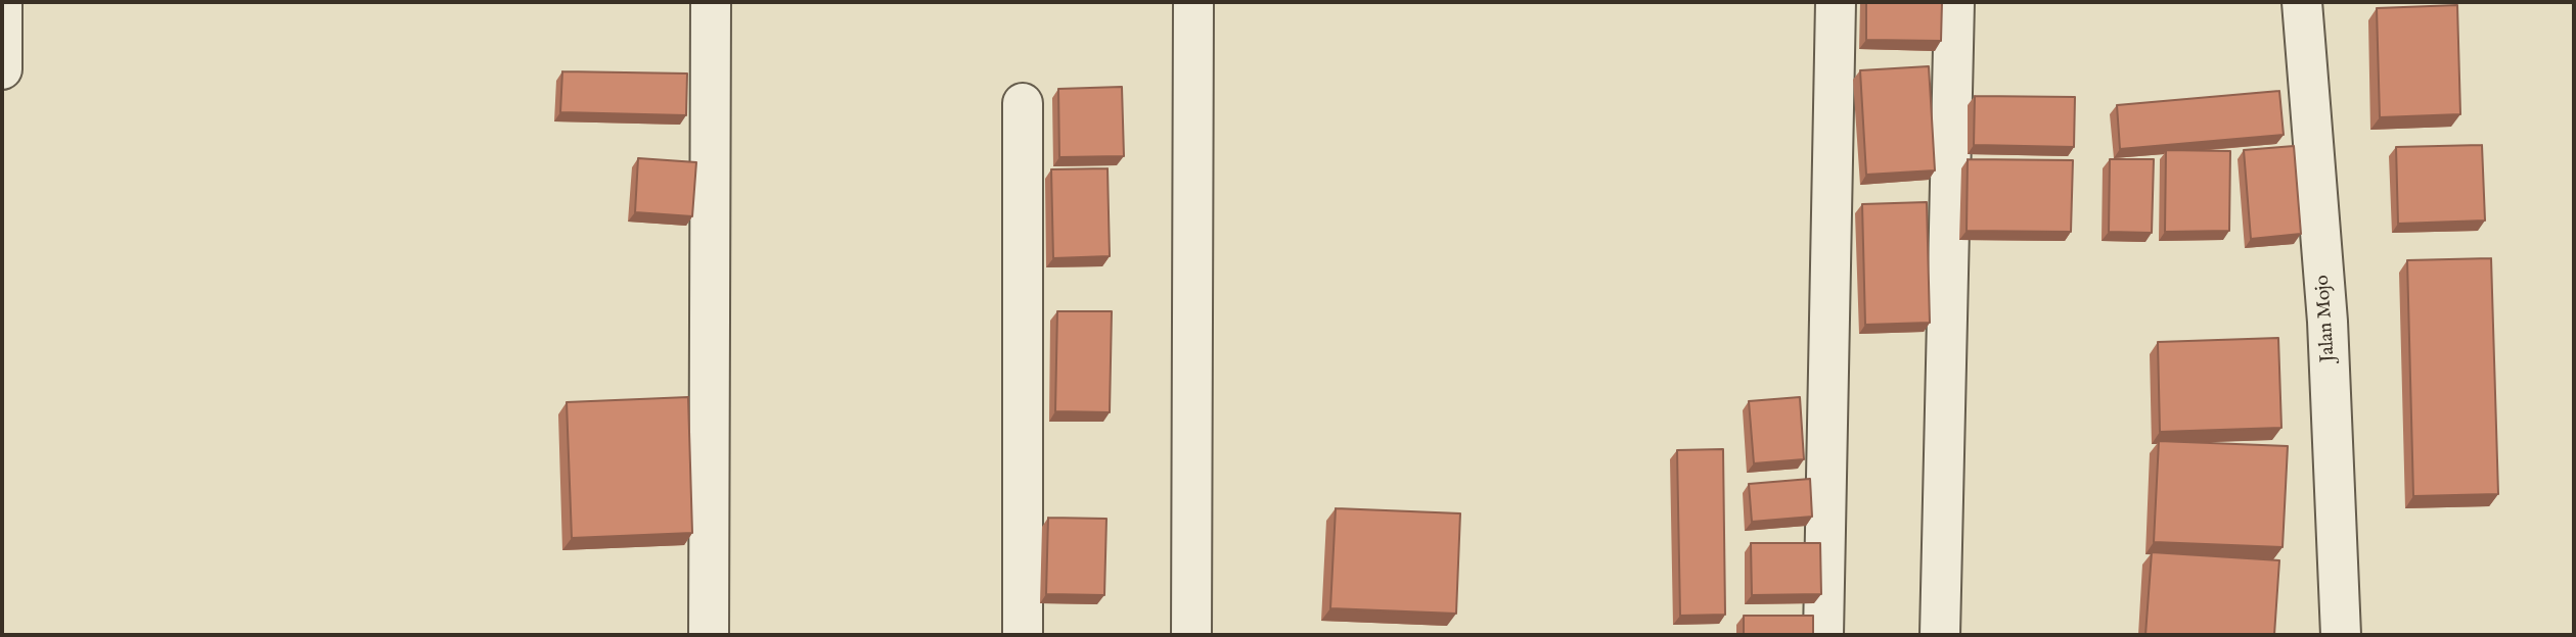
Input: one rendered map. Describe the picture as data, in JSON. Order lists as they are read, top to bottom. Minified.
{"streets":{"street":["Jalan Mojo"]}}
